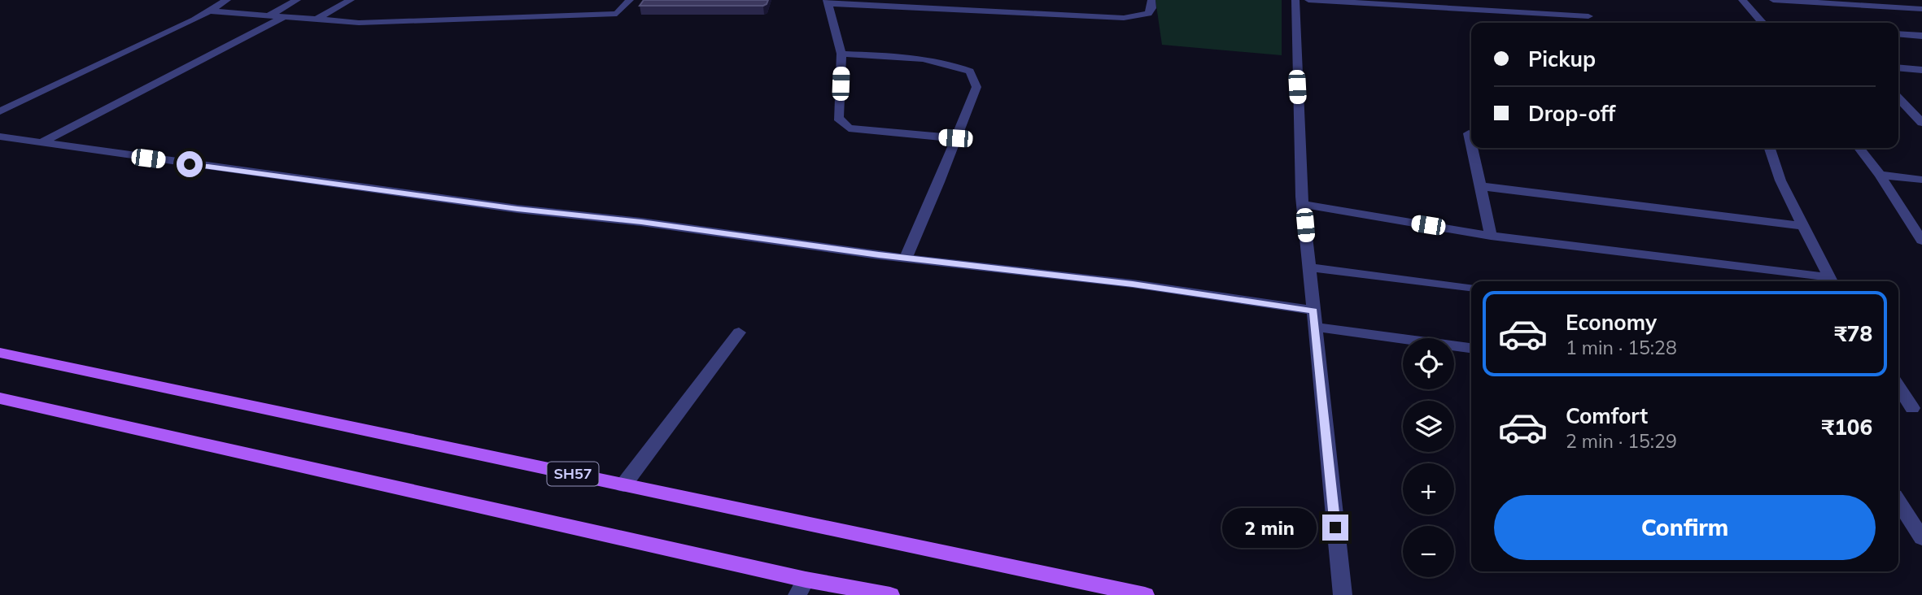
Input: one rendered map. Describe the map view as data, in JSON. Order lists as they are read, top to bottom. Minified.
{"streets":{"main road":["SH57"]},"page":{"banner":["Pickup","Drop-off"],"list":[{"name":"Economy","note":"1 min · 15:28","value":"₹78"},{"name":"Comfort","note":"2 min · 15:29","value":"₹106"}],"map_buttons":["+","−"],"buttons":"Confirm","bubble":"2 min"}}
